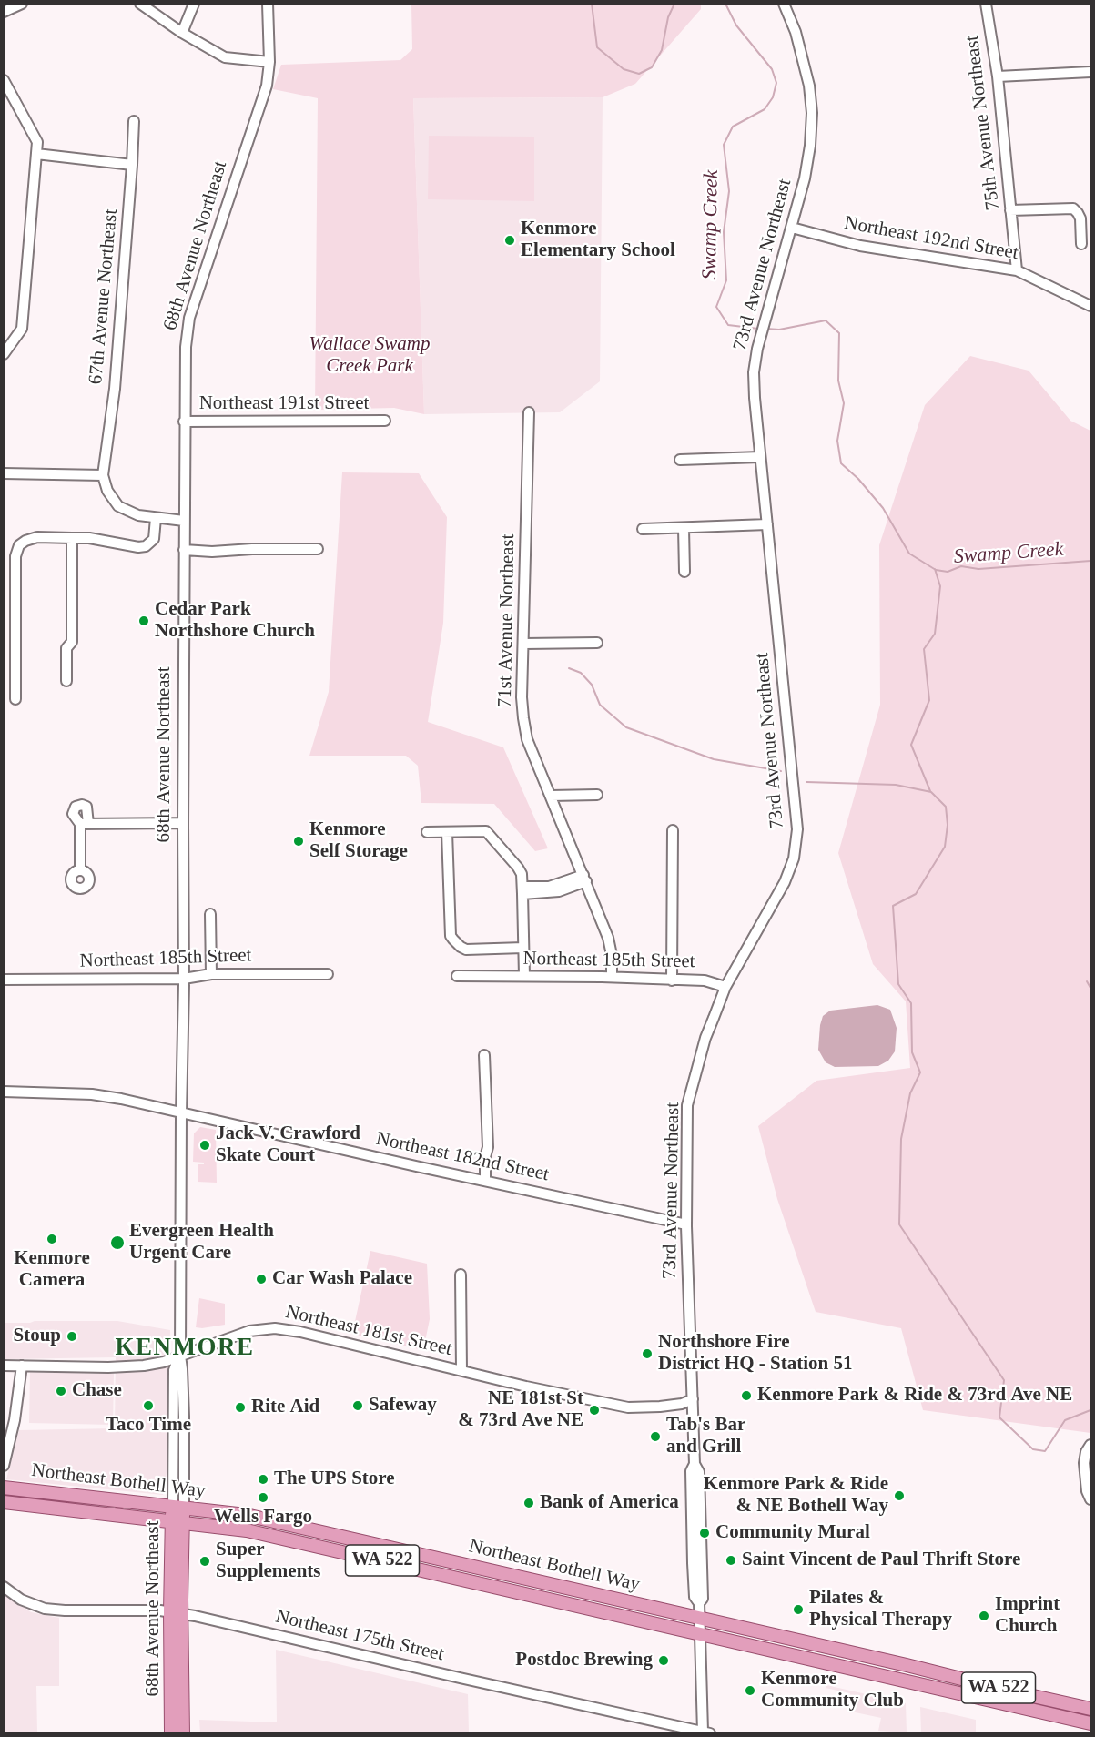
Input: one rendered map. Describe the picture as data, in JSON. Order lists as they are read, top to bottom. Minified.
{"streets":{"main road":["68th Avenue Northeast","Northeast Bothell Way","WA 522"],"street":["75th Avenue Northeast","Northeast 192nd Street","73rd Avenue Northeast","67th Avenue Northeast","Northeast 191st Street","71st Avenue Northeast","Northeast 185th Street","Northeast 182nd Street","Northeast 181st Street","Northeast 175th Street"]},"crossings":[["75th Avenue Northeast","Northeast 192nd Street"],["Northeast 192nd Street","73rd Avenue Northeast"],["68th Avenue Northeast","Northeast 191st Street"],["68th Avenue Northeast","Northeast 185th Street"],["68th Avenue Northeast","Northeast 182nd Street"],["68th Avenue Northeast","Northeast 181st Street"],["68th Avenue Northeast","Northeast Bothell Way"],["68th Avenue Northeast","Northeast 175th Street"],["73rd Avenue Northeast","Northeast 185th Street"],["73rd Avenue Northeast","Northeast 182nd Street"],["73rd Avenue Northeast","Northeast 181st Street"],["73rd Avenue Northeast","Northeast Bothell Way"],["73rd Avenue Northeast","Northeast 175th Street"],["71st Avenue Northeast","Northeast 185th Street"]],"districts":["KENMORE"],"water":["Swamp Creek"],"parks":["Wallace Swamp Creek Park"],"places":["Kenmore Elementary School","Cedar Park Northshore Church","Kenmore Self Storage","Jack V. Crawford Skate Court","Kenmore Camera","Evergreen Health Urgent Care","Car Wash Palace","Stoup","Northshore Fire District HQ - Station 51","Chase","Kenmore Park & Ride & 73rd Ave NE","Taco Time","Safeway","Rite Aid","NE 181st St & 73rd Ave NE","Tab's Bar and Grill","The UPS Store","Kenmore Park & Ride & NE Bothell Way","Wells Fargo","Bank of America","Community Mural","Saint Vincent de Paul Thrift Store","Super Supplements","Pilates & Physical Therapy","Imprint Church","Postdoc Brewing","Kenmore Community Club"]}
